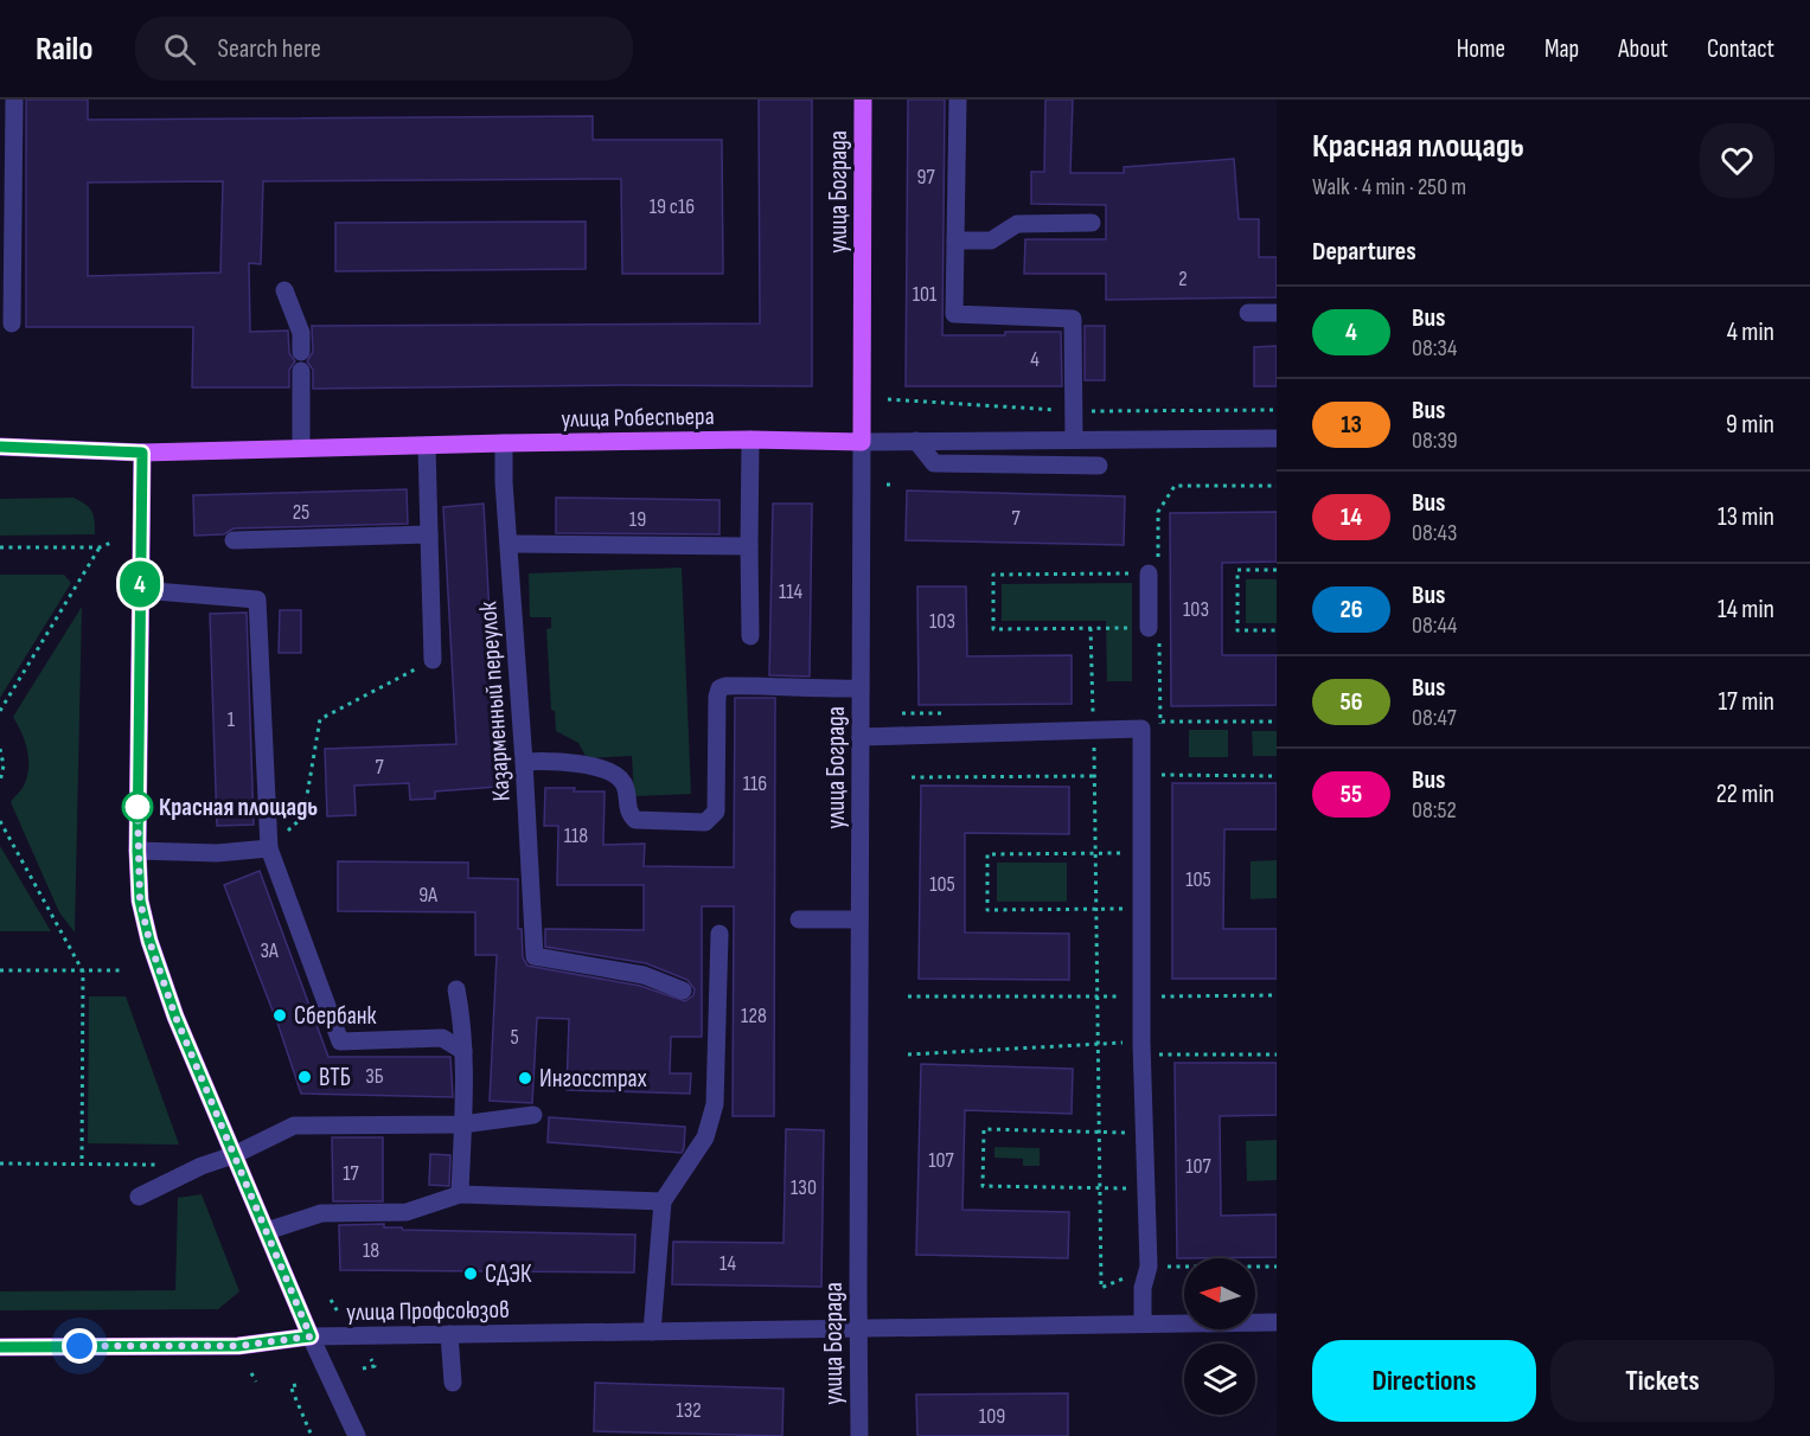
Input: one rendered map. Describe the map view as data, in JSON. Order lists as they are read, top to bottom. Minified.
{"streets":{"main road":["улица Бограда","улица Робеспьера","улица Профсоюзов"],"street":["Казарменный переулок"]},"crossings":[["улица Бограда","улица Робеспьера"],["улица Бограда","улица Профсоюзов"],["улица Робеспьера","Казарменный переулок"]],"places":["Красная площадь","Сбербанк","ВТБ","Ингосстрах","СДЭК"],"lines":["bus line 4"],"house_numbers":["97","19 с16","2","101","4","25","7","19","114","103","103","1","7","116","118","105","105","9А","3А","128","5","3Б","107","107","17","130","18","14","132","109"],"north":"left","page":{"header":"Railo","search":"Search here","nav":["Home","Map","About","Contact"],"on_map":"4","heading":[["Красная площадь","Walk · 4 min · 250 m"],"Departures"],"list":[{"mark":"4","name":"Bus","note":"08:34","value":"4 min"},{"mark":"13","name":"Bus","note":"08:39","value":"9 min"},{"mark":"14","name":"Bus","note":"08:43","value":"13 min"},{"mark":"26","name":"Bus","note":"08:44","value":"14 min"},{"mark":"56","name":"Bus","note":"08:47","value":"17 min"},{"mark":"55","name":"Bus","note":"08:52","value":"22 min"}],"buttons":["Directions","Tickets"]}}
